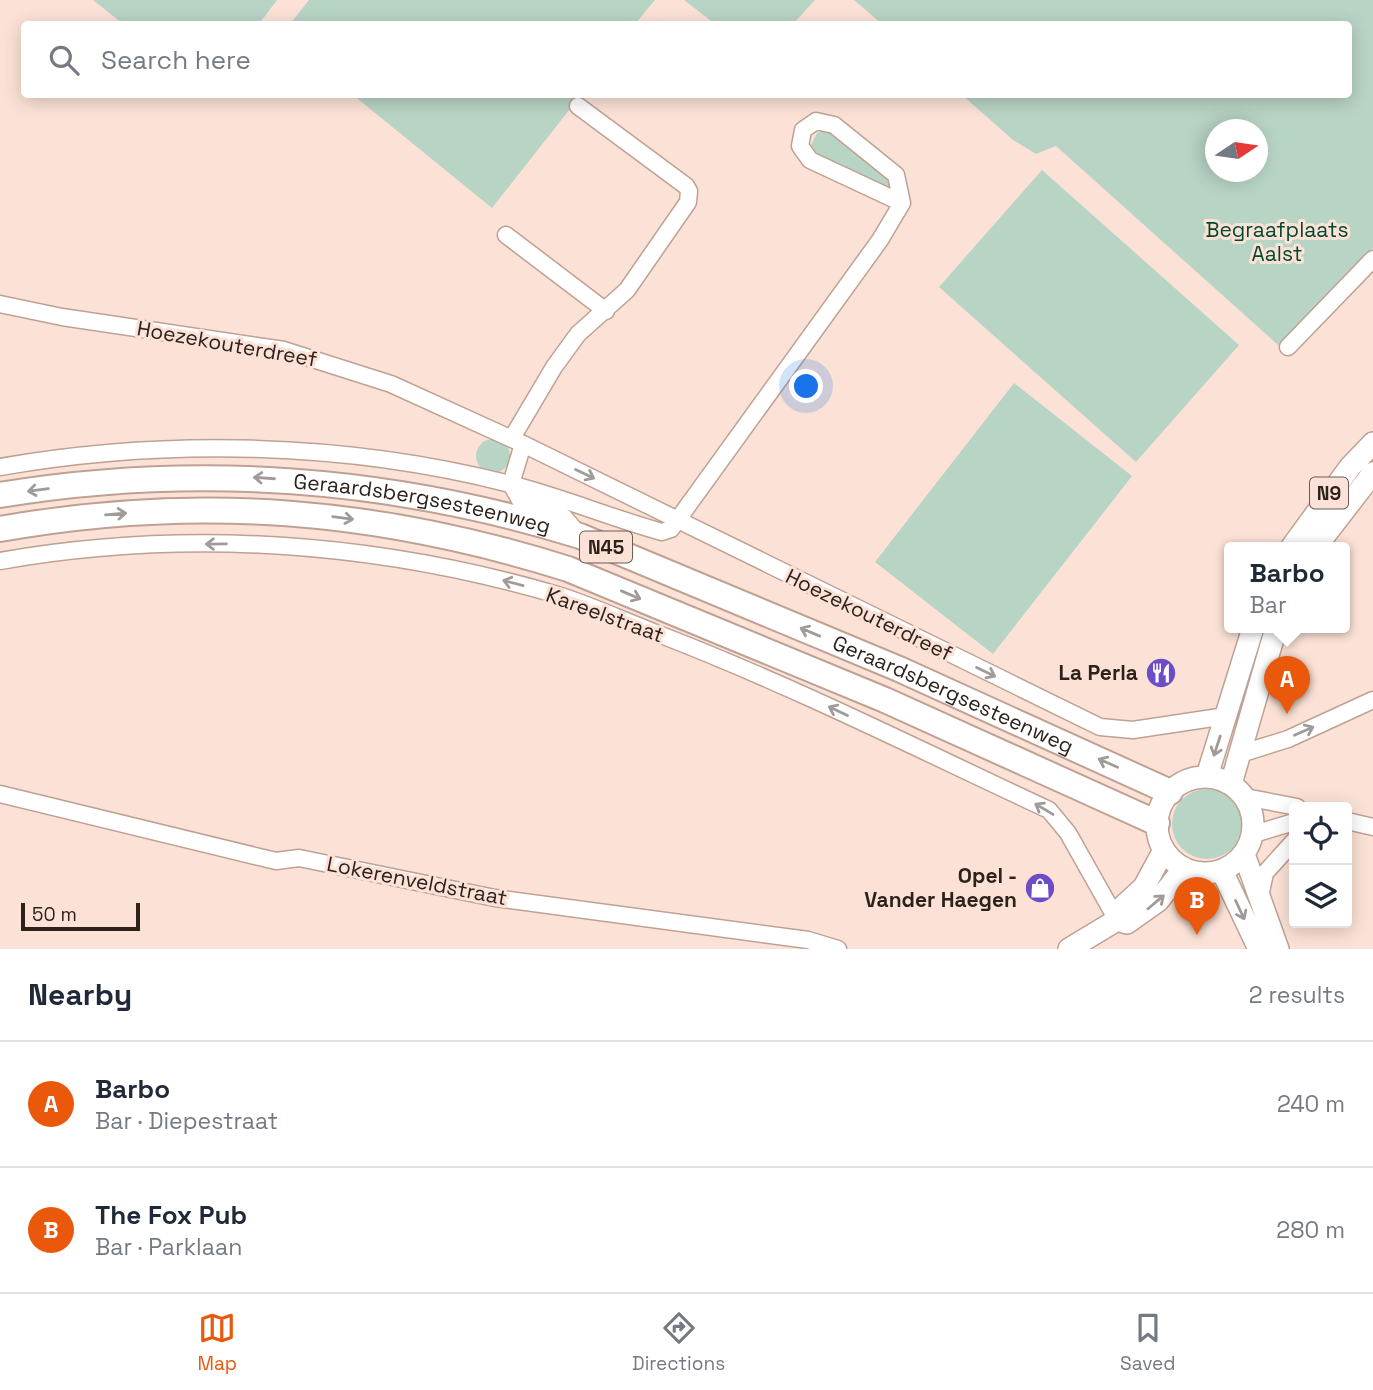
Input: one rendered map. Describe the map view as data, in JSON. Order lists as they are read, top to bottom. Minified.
{"streets":{"highway":["Geraardsbergsesteenweg","N45"],"main road":["N9"],"street":["Hoezekouterdreef","Kareelstraat","Lokerenveldstraat"]},"parks":["Begraafplaats Aalst"],"places":{"restaurant":["La Perla"],"shop":["Opel - Vander Haegen"]},"scale_bar":"50 m","north":"right","page":{"search":"Search here","popup":["Barbo","Bar"],"pins":["A","B"],"scale":"50 m","heading":["Nearby","2 results"],"list":[{"mark":"A","name":"Barbo","note":"Bar · Diepestraat","value":"240 m"},{"mark":"B","name":"The Fox Pub","note":"Bar · Parklaan","value":"280 m"}],"nav":["Map","Directions","Saved"]}}
